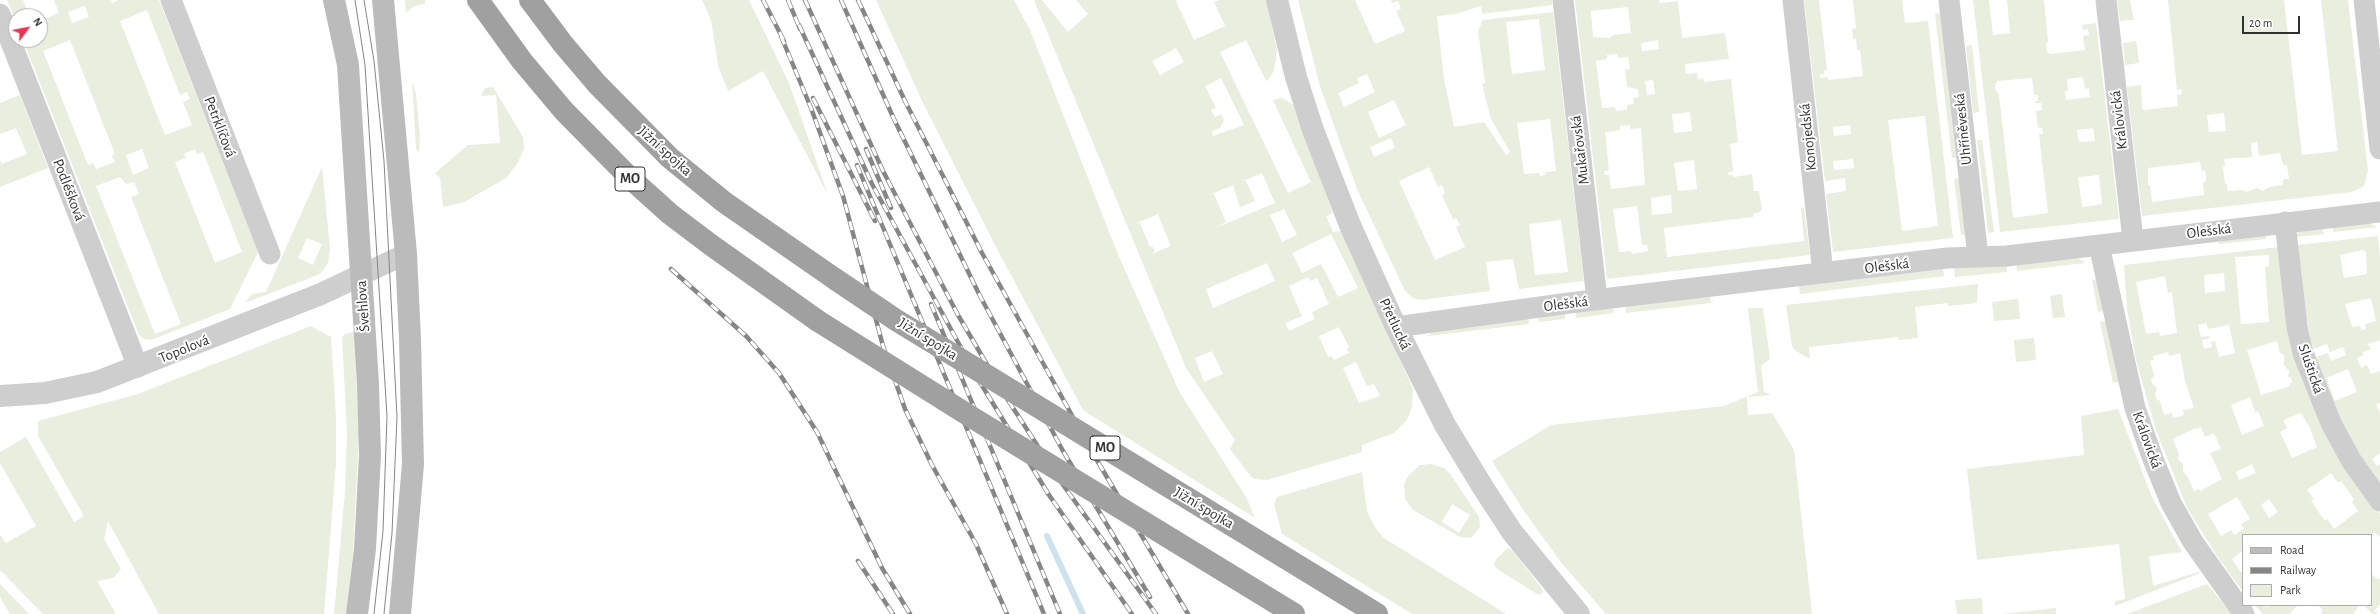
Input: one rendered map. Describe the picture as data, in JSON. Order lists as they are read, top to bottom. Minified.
{"streets":{"highway":["Jižní spojka","MO"],"main road":["Švehlova"],"street":["Královická","Petrklíčová","Uhříněveská","Konojedská","Mukařovská","Podléšková","Olešská","Přetlucká","Topolová","Sluštická"]},"crossings":[["Královická","Olešská"],["Uhříněveská","Olešská"],["Konojedská","Olešská"],["Mukařovská","Olešská"],["Podléšková","Topolová"],["Olešská","Přetlucká"],["Olešská","Sluštická"],["Švehlova","Topolová"]],"legend":["Road","Railway","Park"],"scale_bar":"20 m","north":"top right"}
